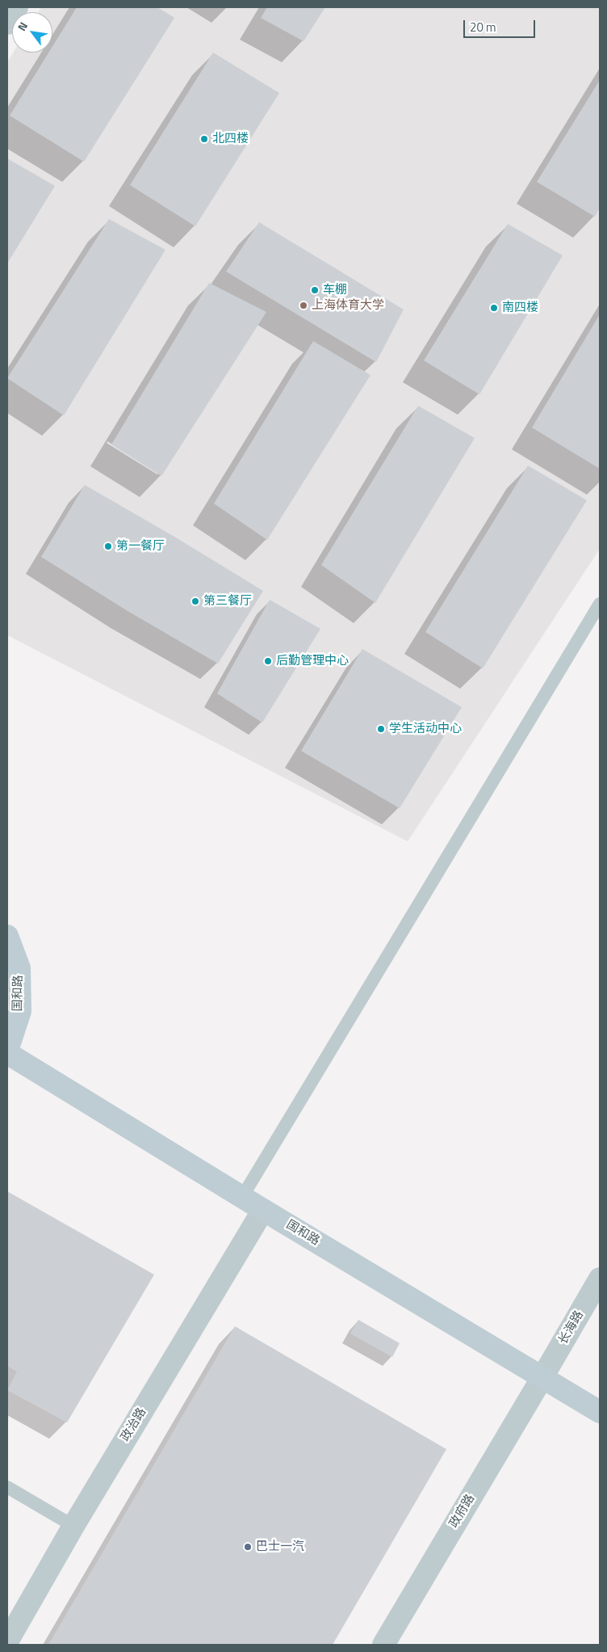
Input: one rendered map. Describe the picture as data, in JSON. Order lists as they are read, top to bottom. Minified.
{"streets":{"main road":["国和路"],"street":["长海路","政治路","政府路"]},"crossings":[["国和路","长海路"],["国和路","政治路"],["国和路","政府路"],["长海路","政府路"]],"places":["北四楼","车棚","上海体育大学","南四楼","第一餐厅","第三餐厅","后勤管理中心","学生活动中心","巴士一汽"],"scale_bar":"20 m","north":"top left"}
